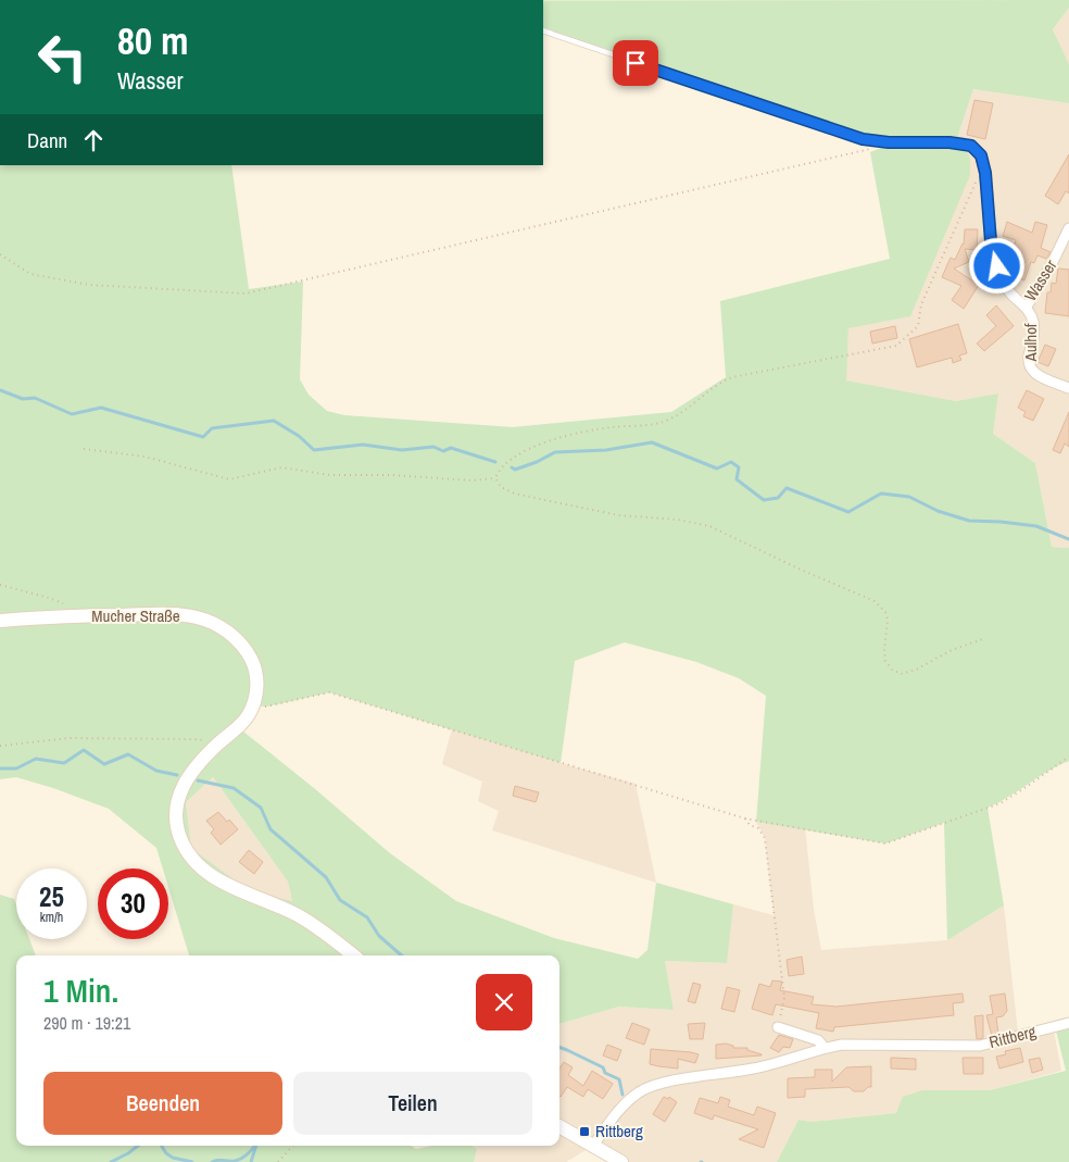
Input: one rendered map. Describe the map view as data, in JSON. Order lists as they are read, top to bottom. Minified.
{"streets":{"main road":["Mucher Straße"],"street":["Wasser","Aulhof","Rittberg"]},"crossings":[["Wasser","Aulhof"]],"places":{"transit":["Rittberg"]},"page":{"turn":["80 m","Wasser"],"then":"Dann","speed":"25 km/h","limit":"30","heading":["1 Min.","290 m · 19:21"],"buttons":["Beenden","Teilen"]}}
